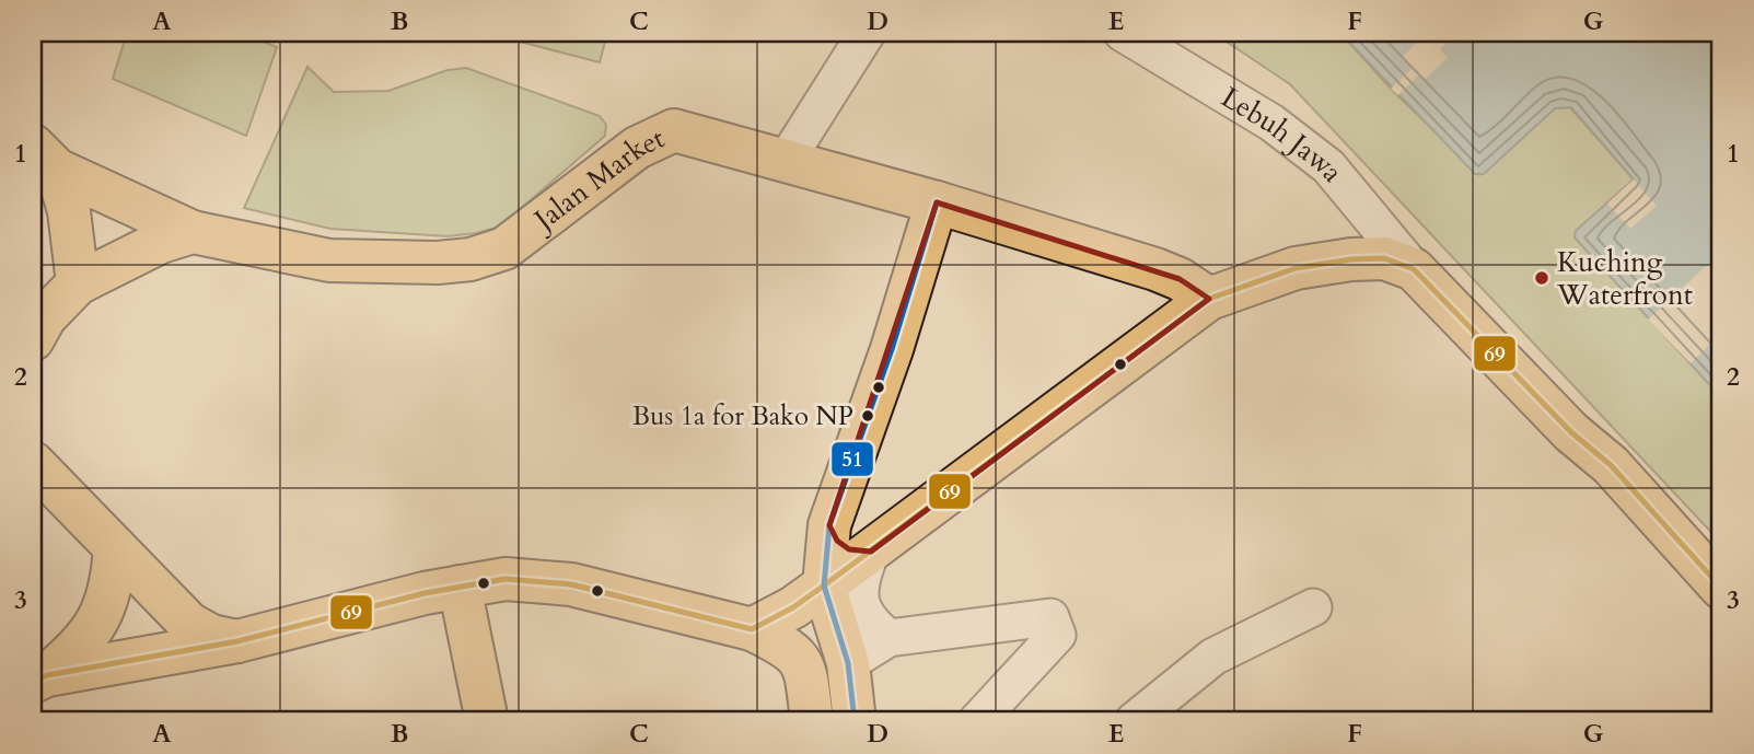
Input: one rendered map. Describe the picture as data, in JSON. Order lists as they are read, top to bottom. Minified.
{"streets":{"main road":["Jalan Market"],"street":["Lebuh Jawa"]},"places":["Kuching Waterfront","Bus 1a for Bako NP"],"lines":["transit line 51","transit line 69"],"grid":{"columns":["A","B","C","D","E","F","G"],"rows":["1","2","3"]}}
